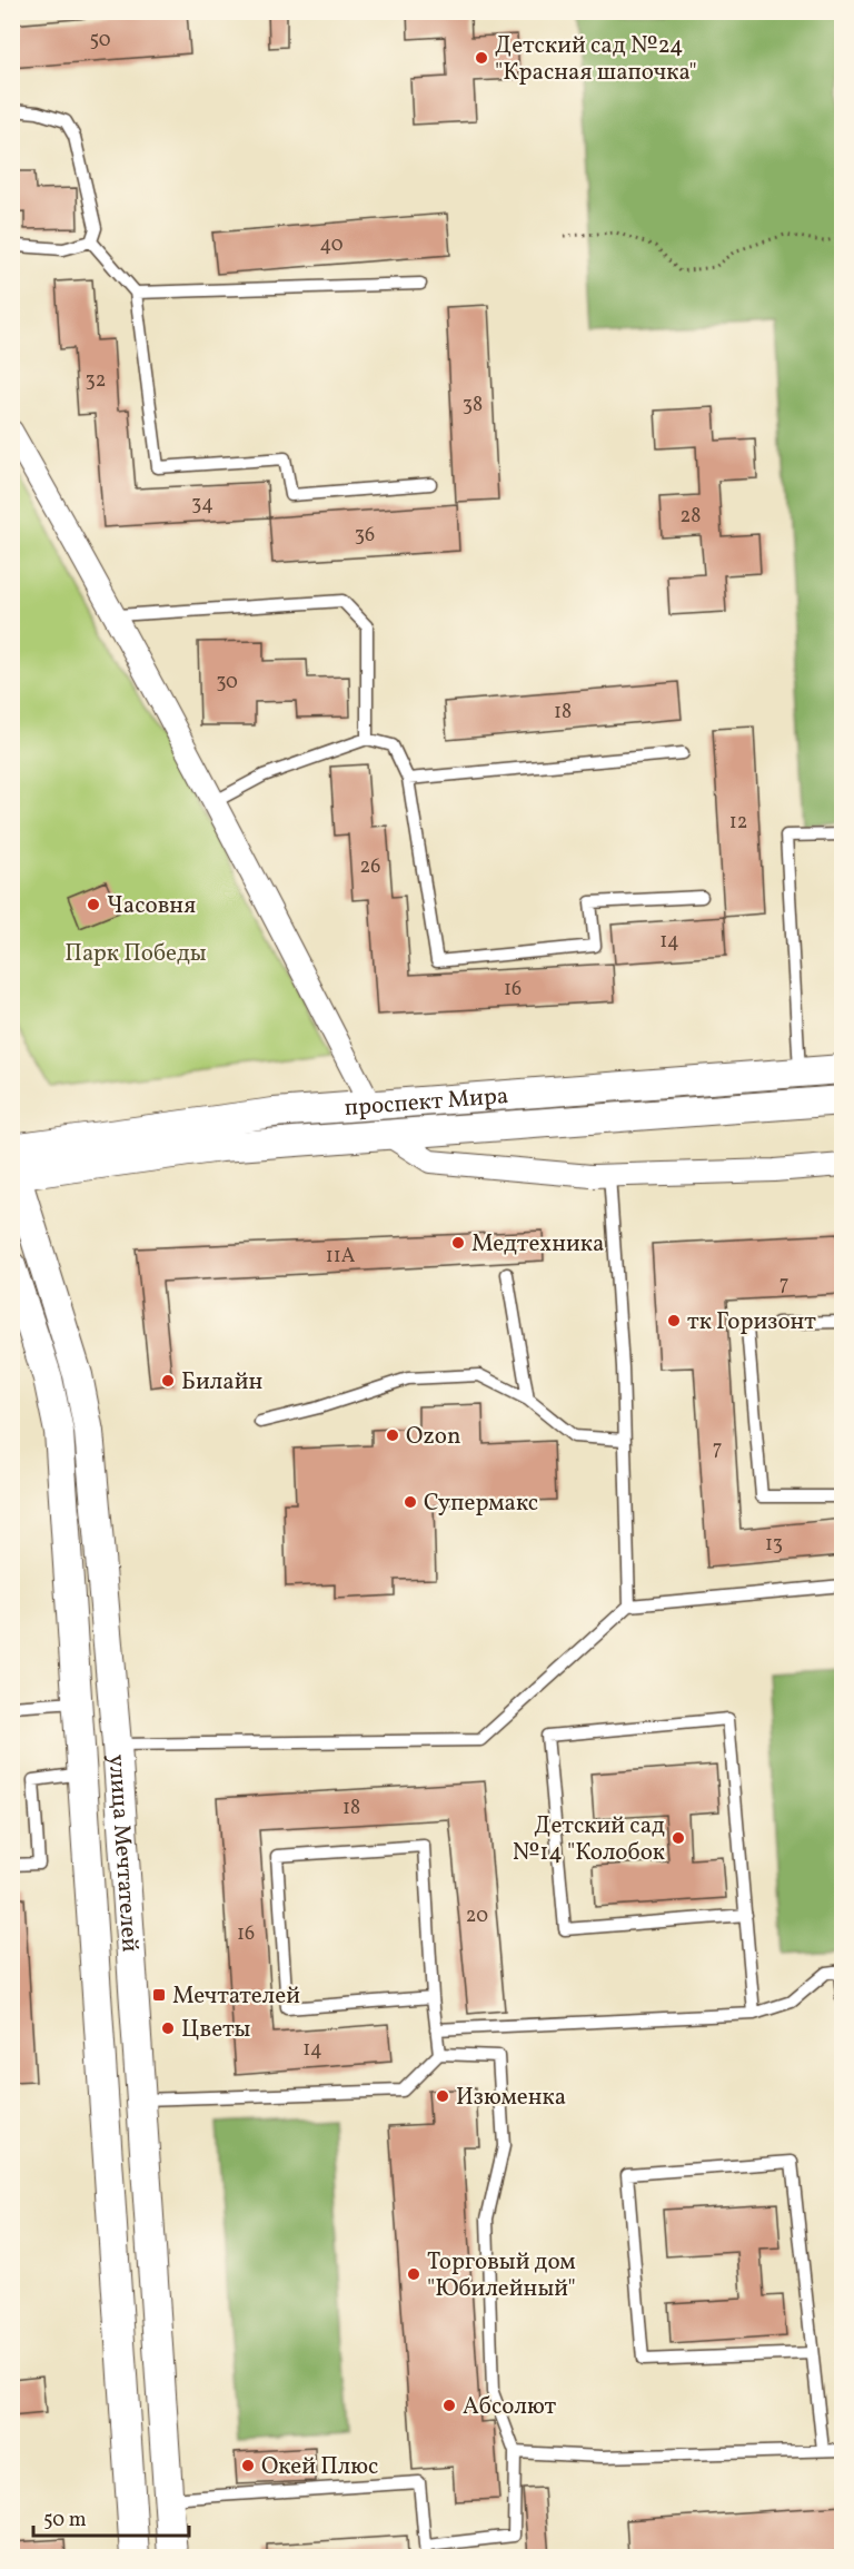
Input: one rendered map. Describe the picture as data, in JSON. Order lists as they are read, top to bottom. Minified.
{"streets":{"street":["проспект Мира","улица Мечтателей"]},"crossings":[["проспект Мира","улица Мечтателей"]],"parks":["Парк Победы"],"places":{"other":["Детский сад №24 \"Красная шапочка\"","Часовня","Медтехника","тк Горизонт","Билайн","Ozon","Супермакс","Детский сад №14 \"Колобок","Цветы","Изюменка","Торговый дом \"Юбилейный\"","Абсолют","Окей Плюс"],"transit":["Мечтателей"]},"house_numbers":["50","40","32","38","34","28","36","30","18","12","26","14","16","11А","7","7","13","18","20","16","14"],"scale_bar":"50 m"}
